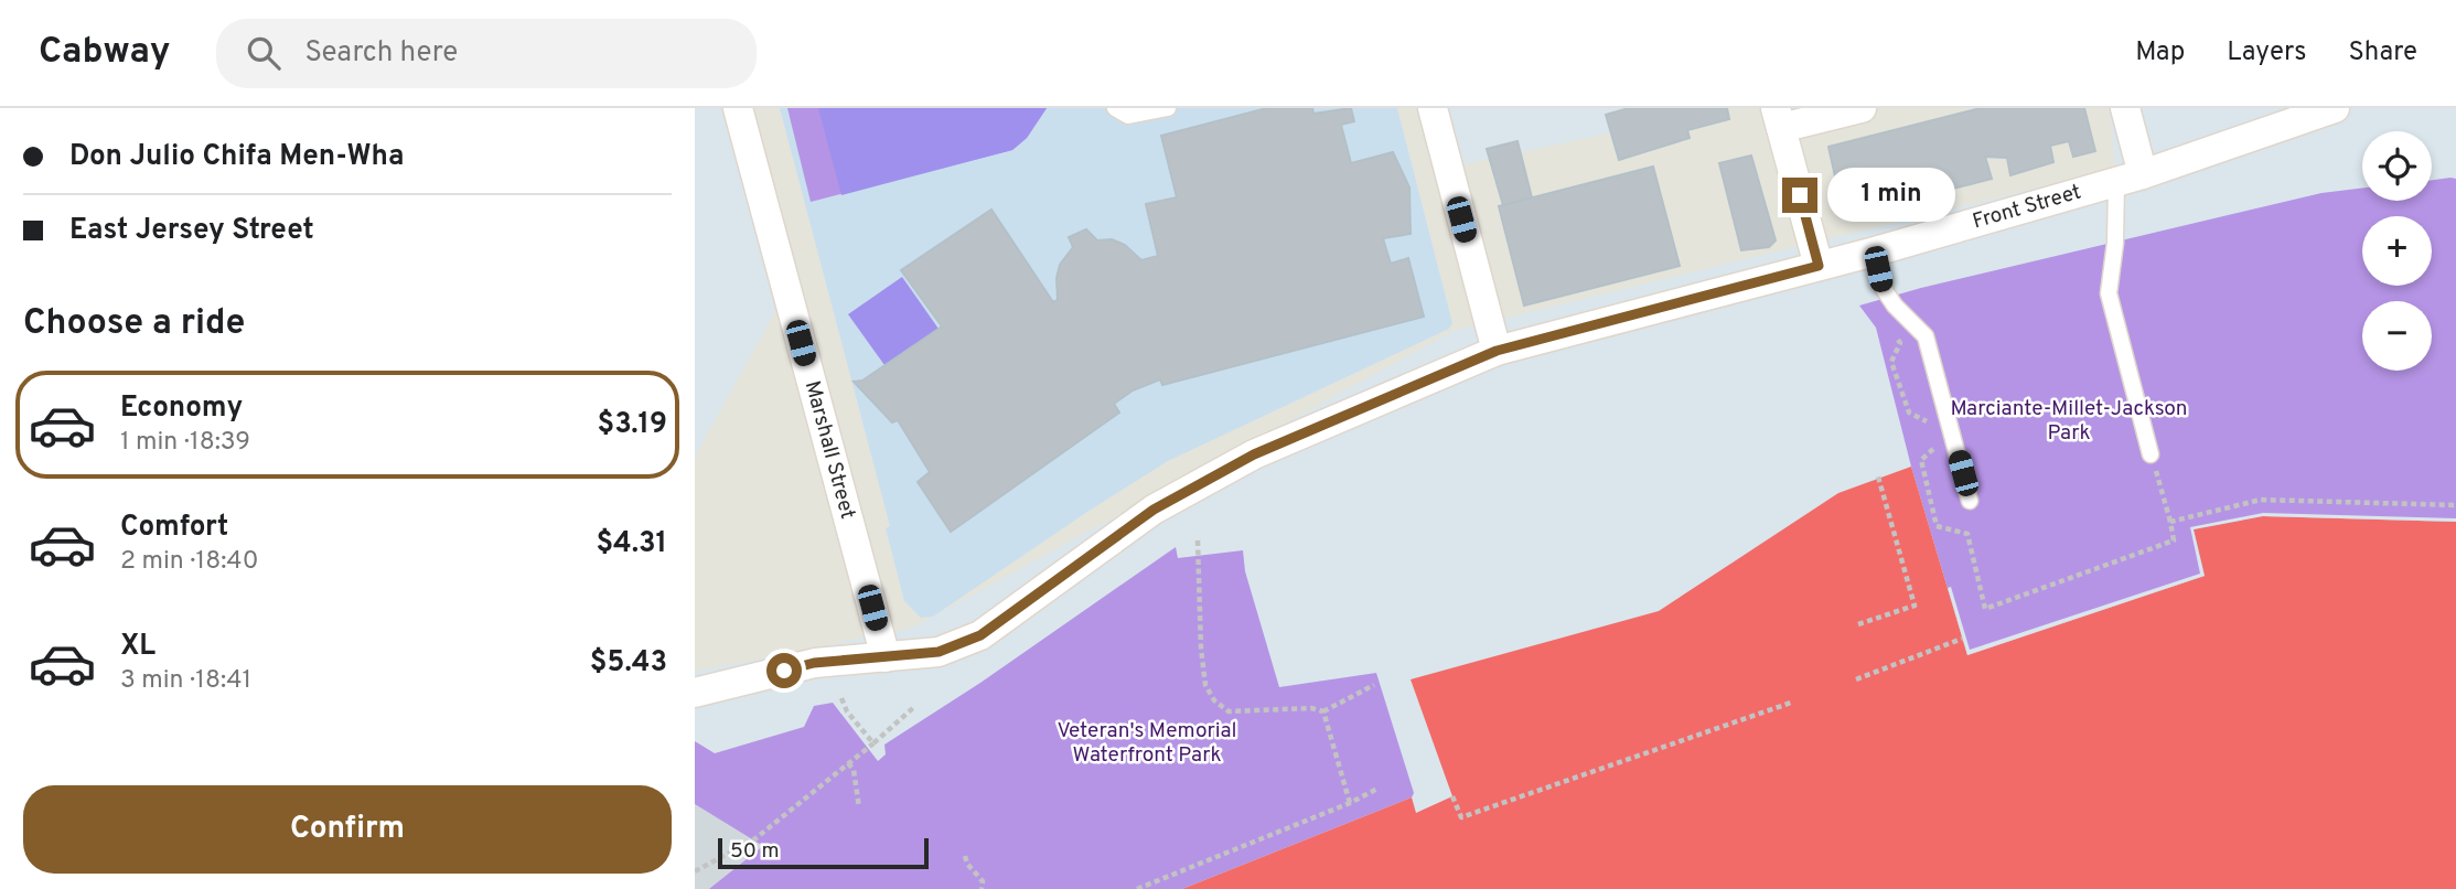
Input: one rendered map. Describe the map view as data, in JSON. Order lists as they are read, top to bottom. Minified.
{"streets":{"street":["Front Street","Marshall Street"]},"crossings":[["Front Street","Marshall Street"]],"parks":["Marciante-Millet-Jackson Park","Veteran's Memorial Waterfront Park"],"scale_bar":"50 m","page":{"header":"Cabway","search":"Search here","nav":["Map","Layers","Share"],"banner":["Don Julio Chifa Men-Wha","East Jersey Street"],"map_buttons":["+","−"],"bubble":"1 min","heading":"Choose a ride","list":[{"name":"Economy","note":"1 min · 18:39","value":"$3.19"},{"name":"Comfort","note":"2 min · 18:40","value":"$4.31"},{"name":"XL","note":"3 min · 18:41","value":"$5.43"}],"buttons":"Confirm","scale":"50 m"}}
